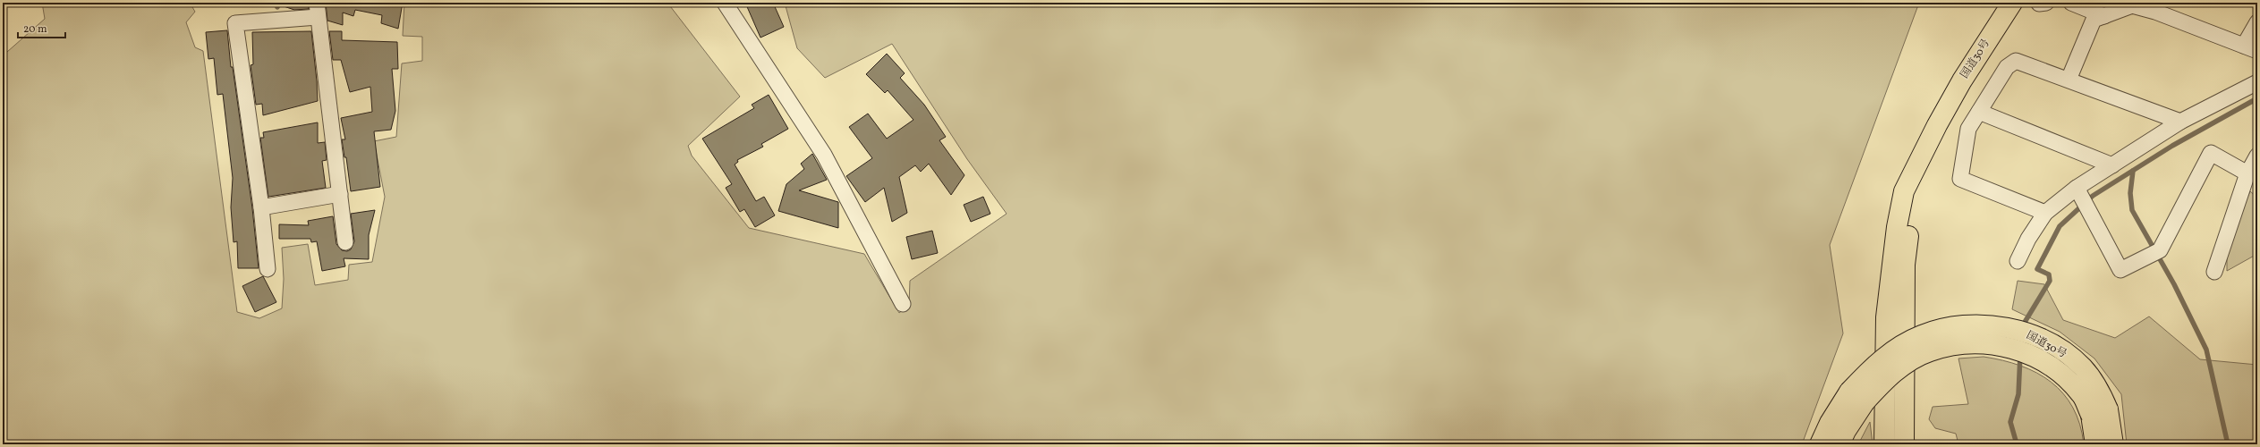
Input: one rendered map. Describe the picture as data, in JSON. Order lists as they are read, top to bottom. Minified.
{"streets":{"highway":["国道30号"]},"scale_bar":"20 m"}
